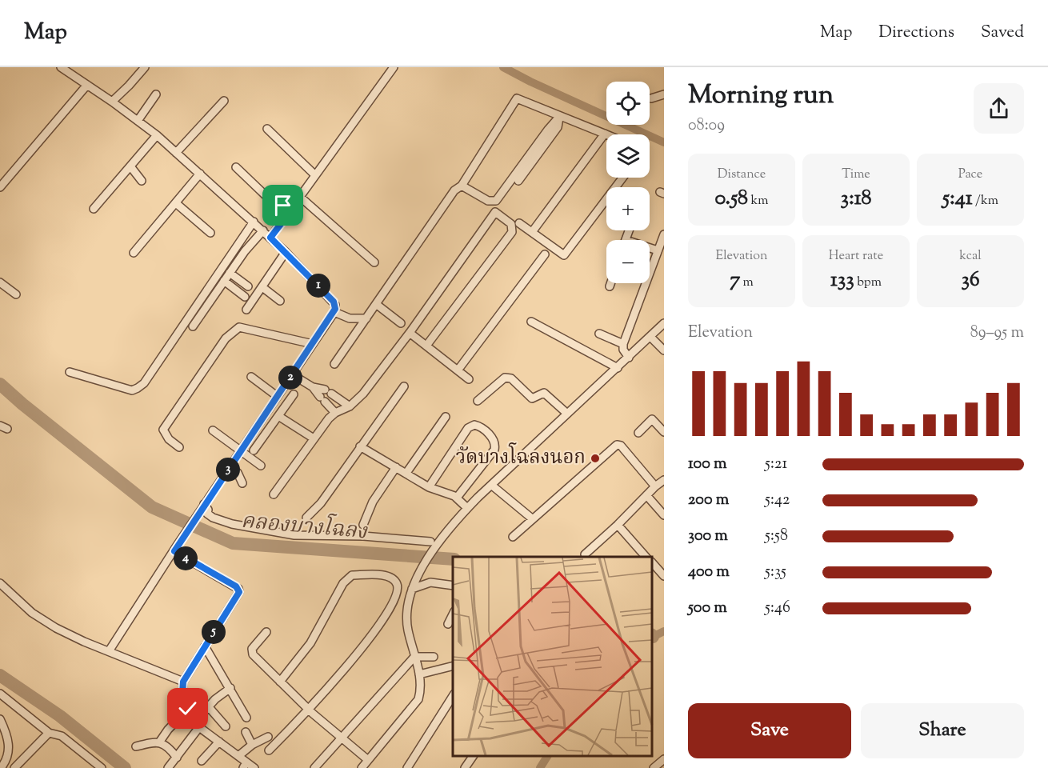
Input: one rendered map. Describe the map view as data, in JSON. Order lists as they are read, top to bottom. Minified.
{"water":["คลองบางโฉลง"],"places":["วัดบางโฉลงนอก"],"page":{"header":"Map","nav":["Map","Directions","Saved"],"heading":["Morning run","08:09"],"map_buttons":["+","−"],"stats":[["Distance","0.58 km"],["Time","3:18"],["Pace","5:41 /km"],["Elevation","7 m"],["Heart rate","133 bpm"],["kcal","36"]],"pins":["1","2","3","4","5"],"chart":["Elevation","89–95 m"],"list":[{"name":"100 m","note":"5:21"},{"name":"200 m","note":"5:42"},{"name":"300 m","note":"5:58"},{"name":"400 m","note":"5:35"},{"name":"500 m","note":"5:46"}],"buttons":["Save","Share"]}}
